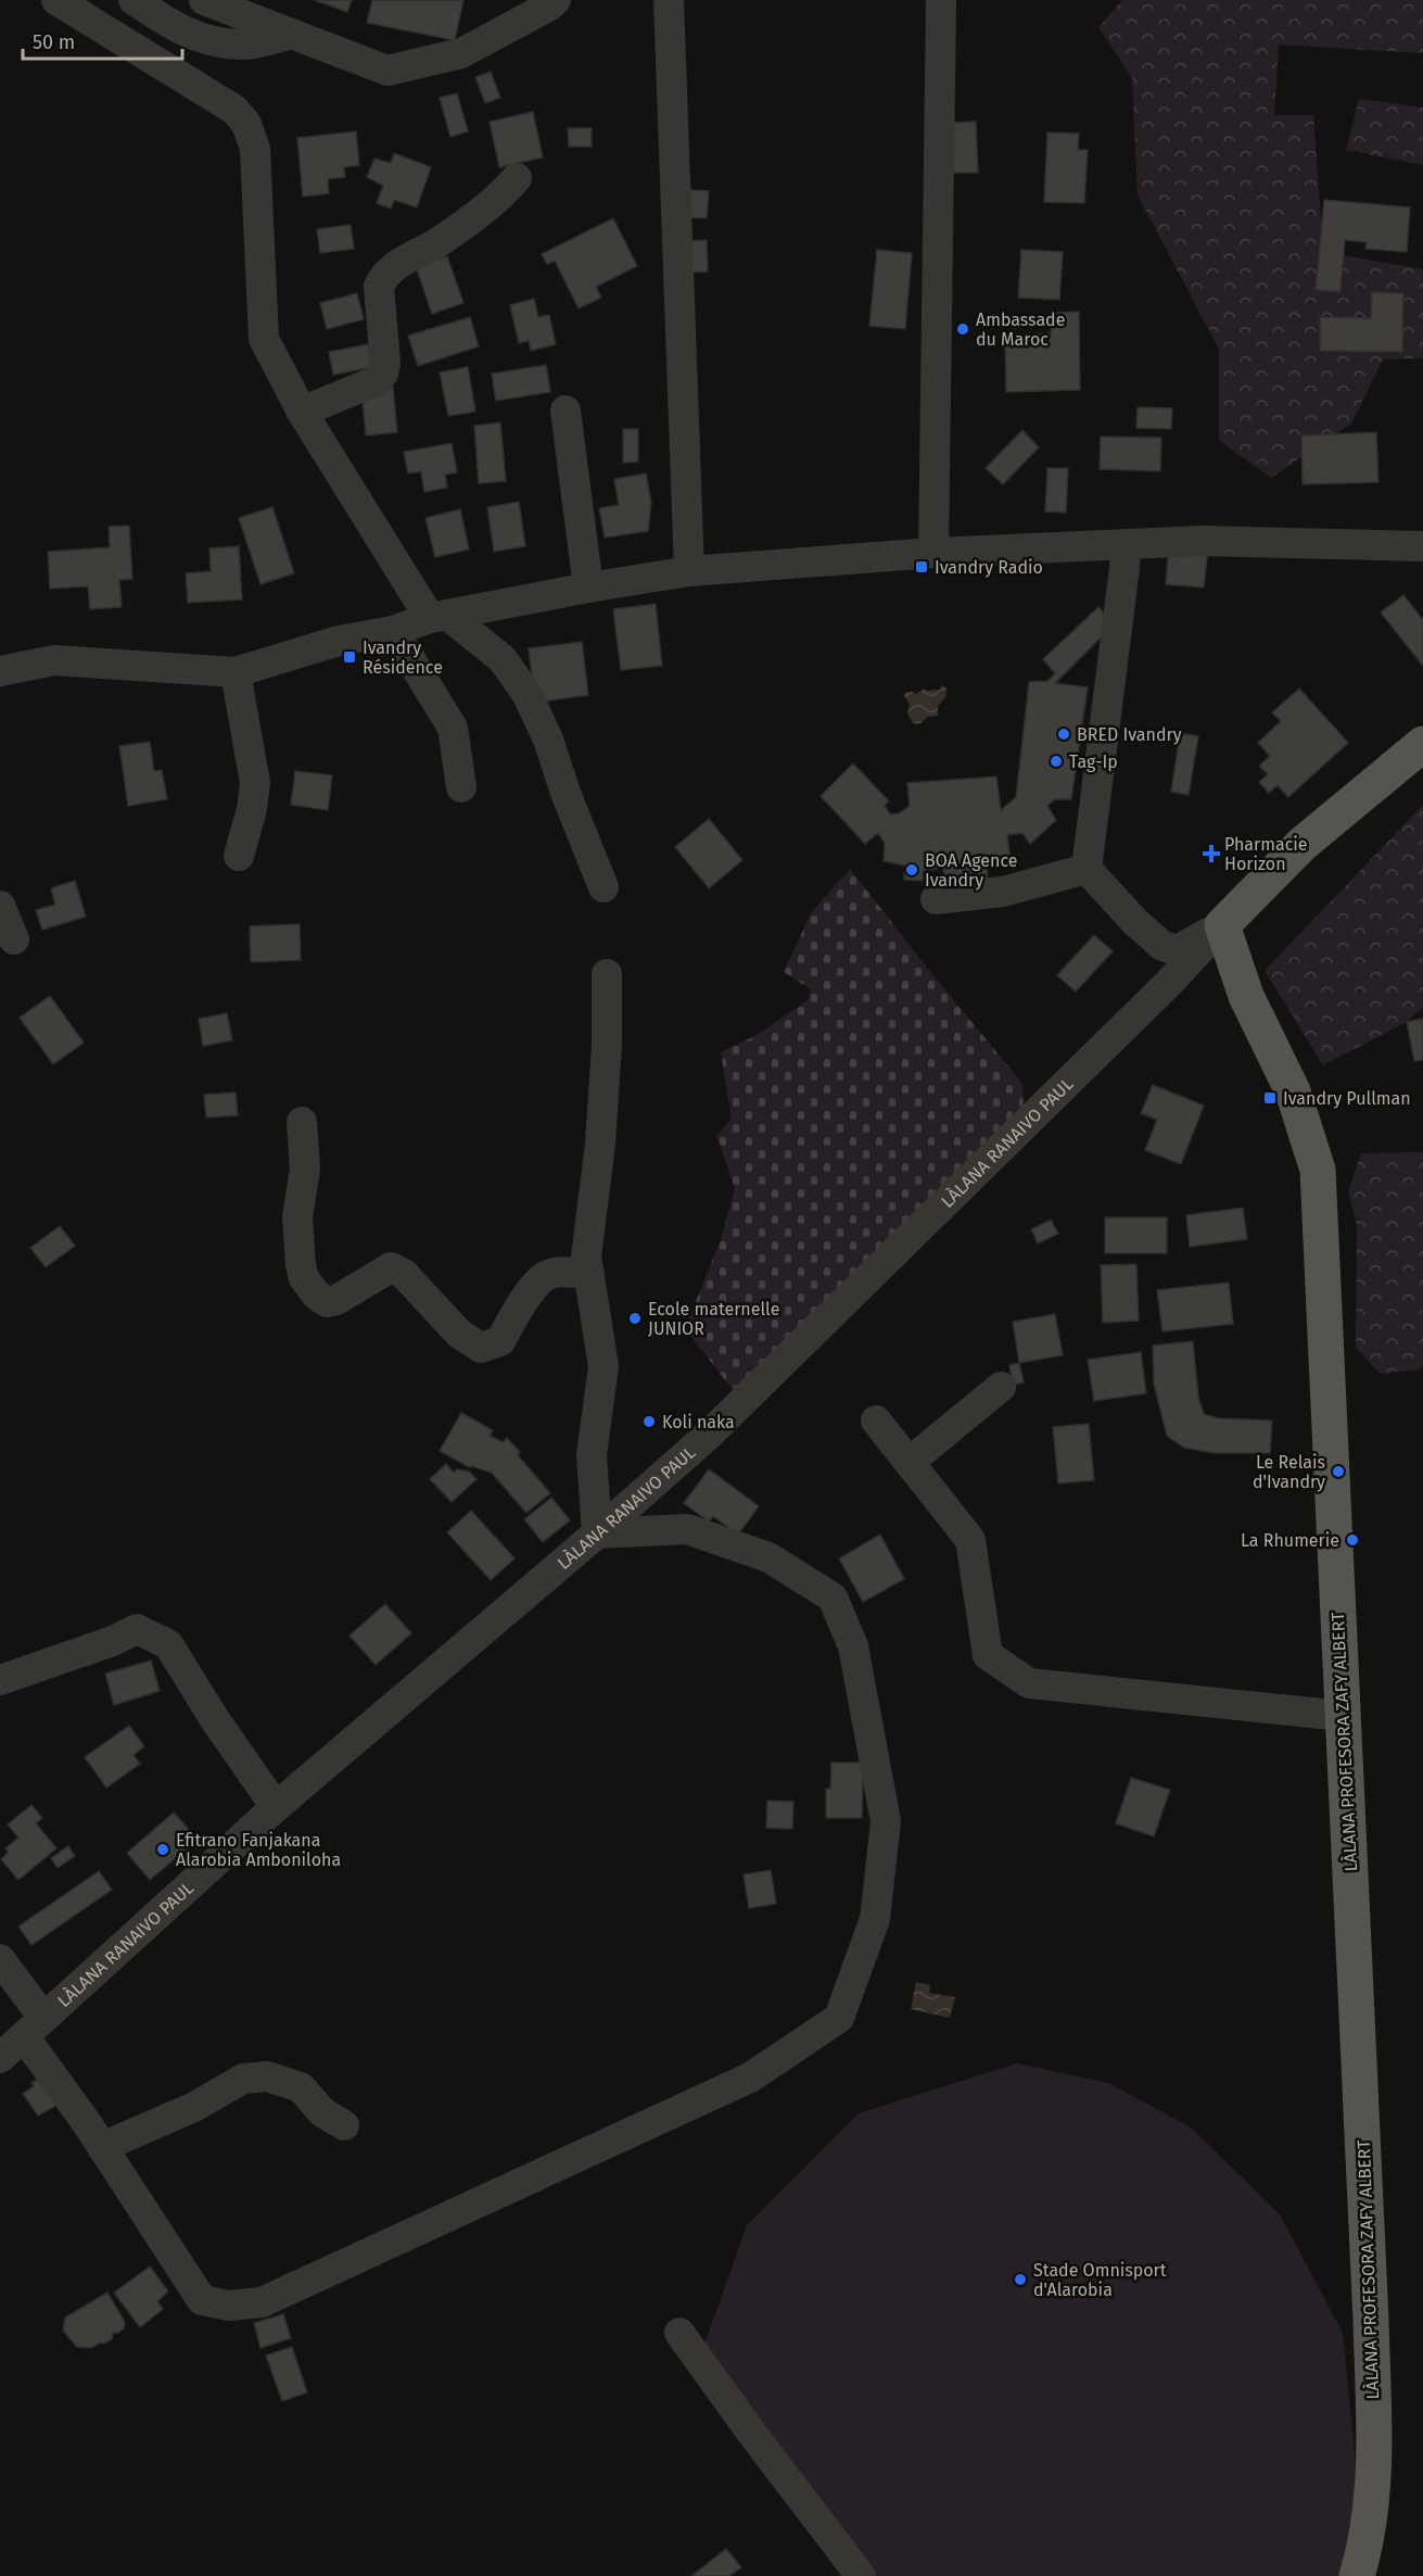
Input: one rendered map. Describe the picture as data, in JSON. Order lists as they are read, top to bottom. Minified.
{"streets":{"main road":["LÀLANA PROFESORA ZAFY ALBERT"],"street":["LÀLANA RANAIVO PAUL"]},"crossings":[["LÀLANA RANAIVO PAUL","LÀLANA PROFESORA ZAFY ALBERT"]],"places":{"other":["Ambassade du Maroc","BRED Ivandry","Tag-Ip","BOA Agence Ivandry","Ecole maternelle JUNIOR","Koli naka","Le Relais d'Ivandry","La Rhumerie","Efitrano Fanjakana Alarobia Amboniloha","Stade Omnisport d'Alarobia"],"transit":["Ivandry Radio","Ivandry Résidence","Ivandry Pullman"],"health":["Pharmacie Horizon"]},"scale_bar":"50 m"}
